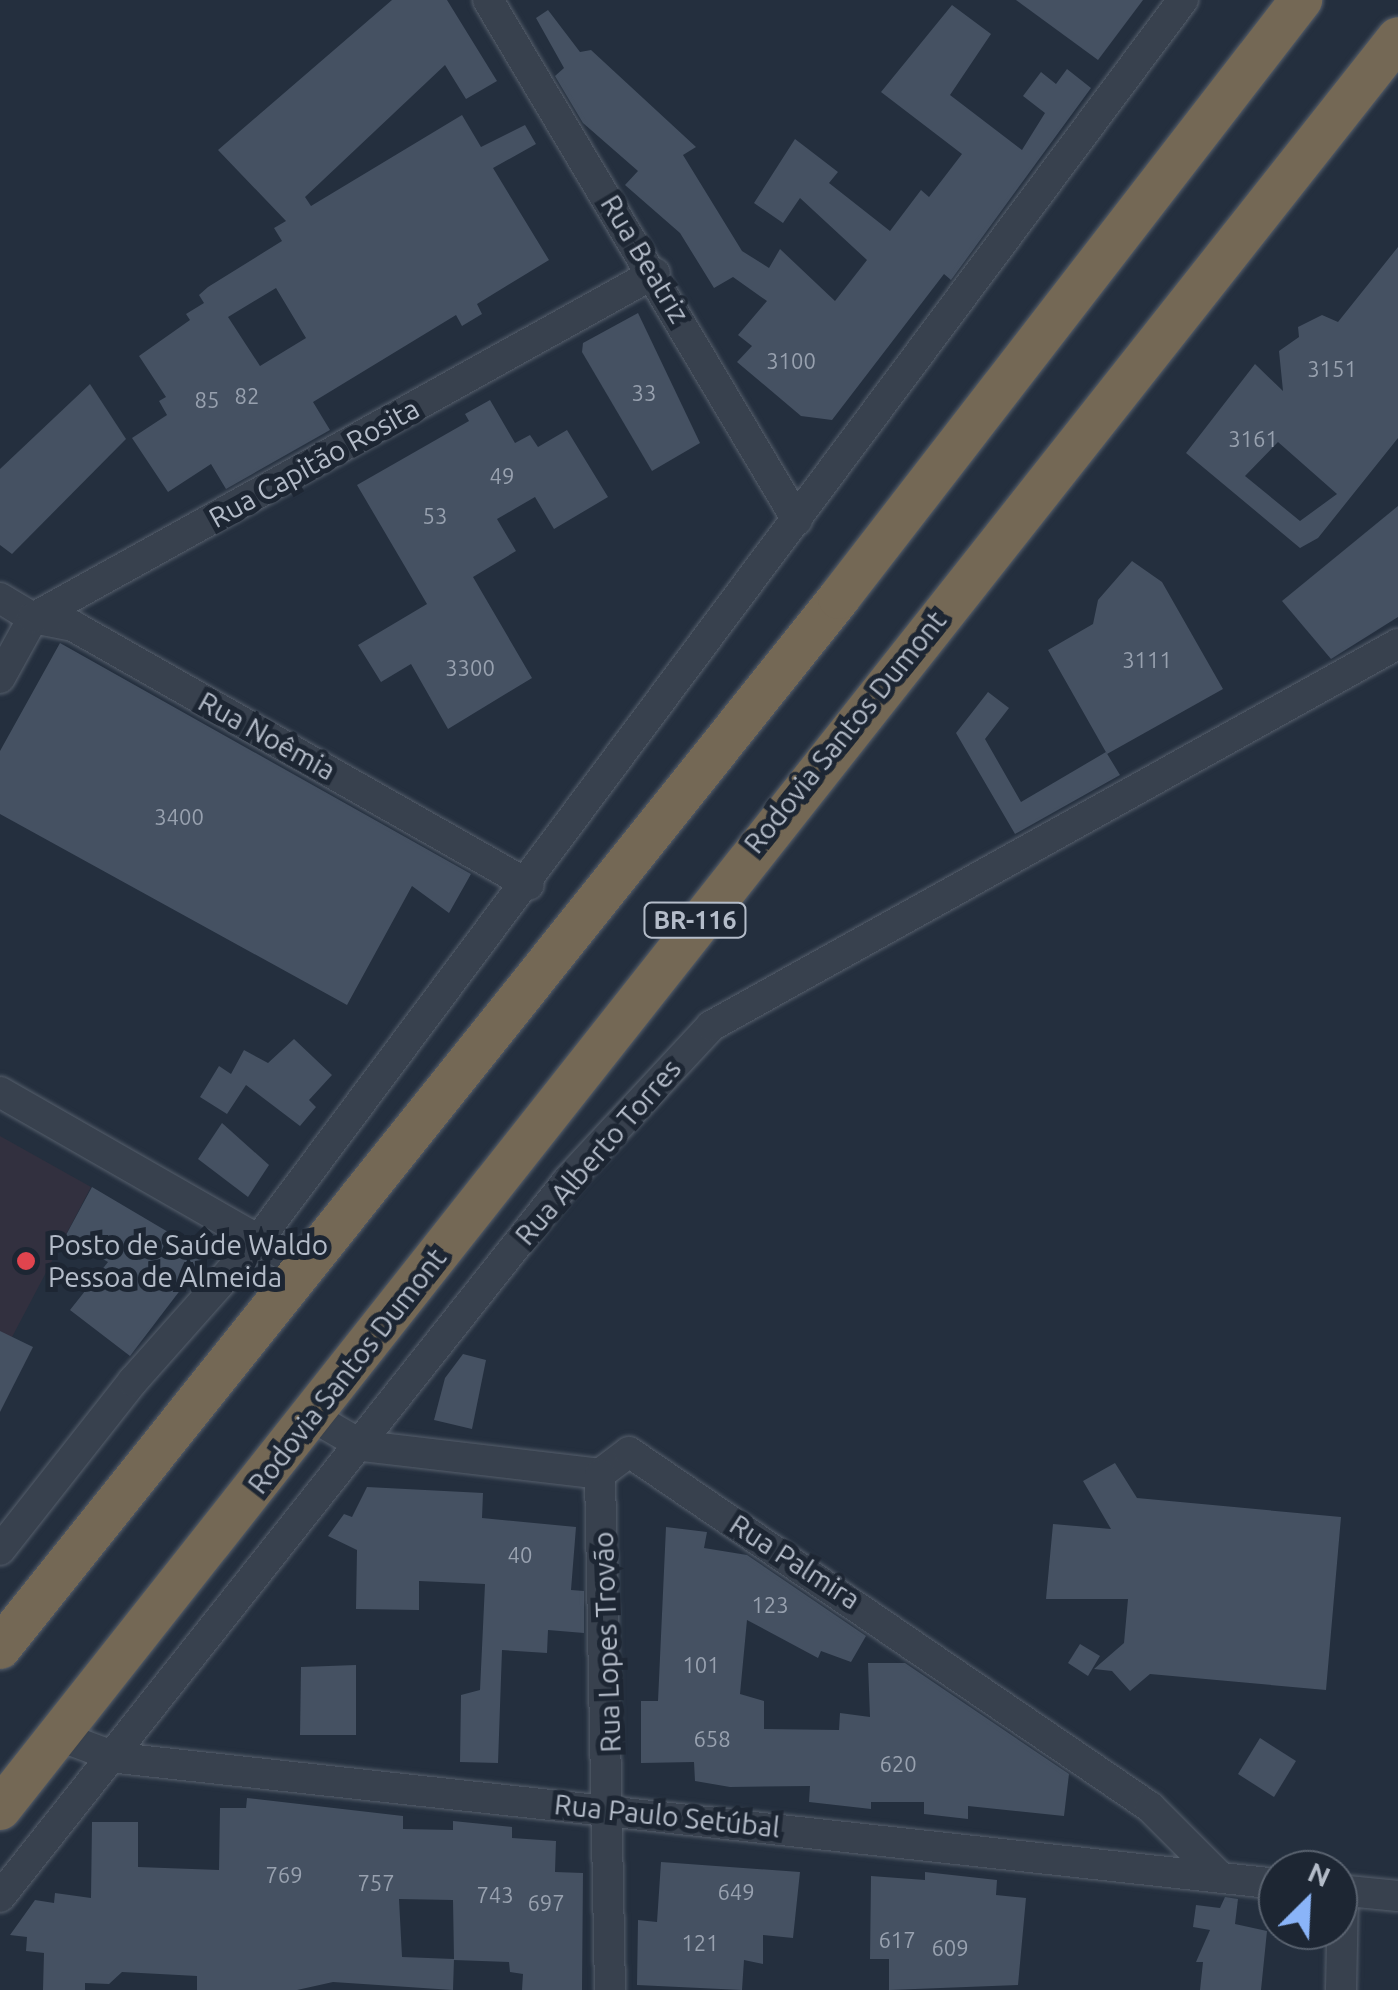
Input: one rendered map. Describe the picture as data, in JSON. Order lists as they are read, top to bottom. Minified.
{"streets":{"highway":["Rodovia Santos Dumont","BR-116"],"street":["Rua Beatriz","Rua Capitão Rosita","Rua Noêmia","Rua Alberto Torres","Rua Palmira","Rua Lopes Trovão","Rua Paulo Setúbal"]},"crossings":[["Rua Beatriz","Rua Capitão Rosita"],["Rua Capitão Rosita","Rua Noêmia"],["Rodovia Santos Dumont","Rua Palmira"],["Rodovia Santos Dumont","Rua Paulo Setúbal"],["Rua Alberto Torres","Rua Palmira"],["Rua Alberto Torres","Rua Paulo Setúbal"],["Rua Palmira","Rua Lopes Trovão"],["Rua Palmira","Rua Paulo Setúbal"],["Rua Lopes Trovão","Rua Paulo Setúbal"]],"places":["Posto de Saúde Waldo Pessoa de Almeida"],"house_numbers":["3100","3151","33","82","85","3161","49","53","3111","3300","3400","40","123","101","658","620","769","757","649","743","697","617","121","609"],"north":"top right"}
